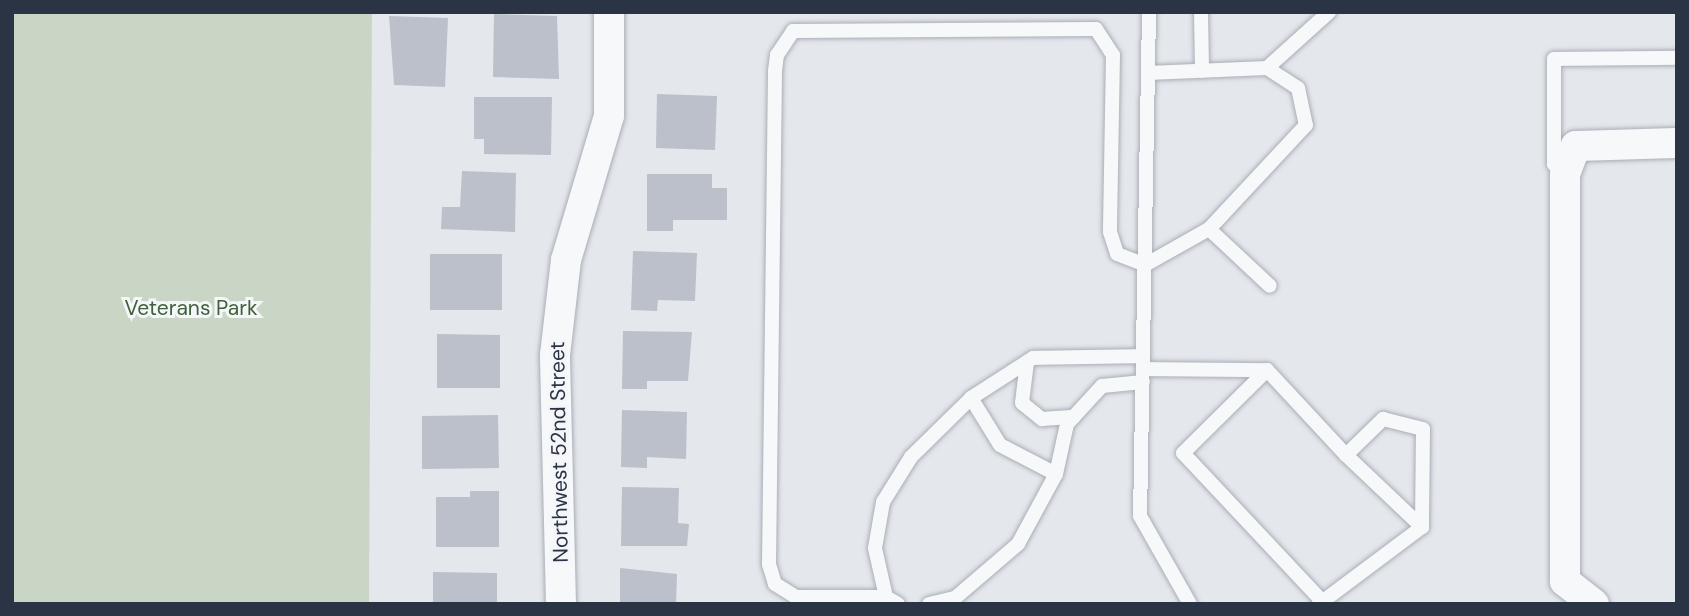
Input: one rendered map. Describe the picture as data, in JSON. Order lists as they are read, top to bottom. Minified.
{"streets":{"street":["Northwest 52nd Street"]},"parks":["Veterans Park"]}
